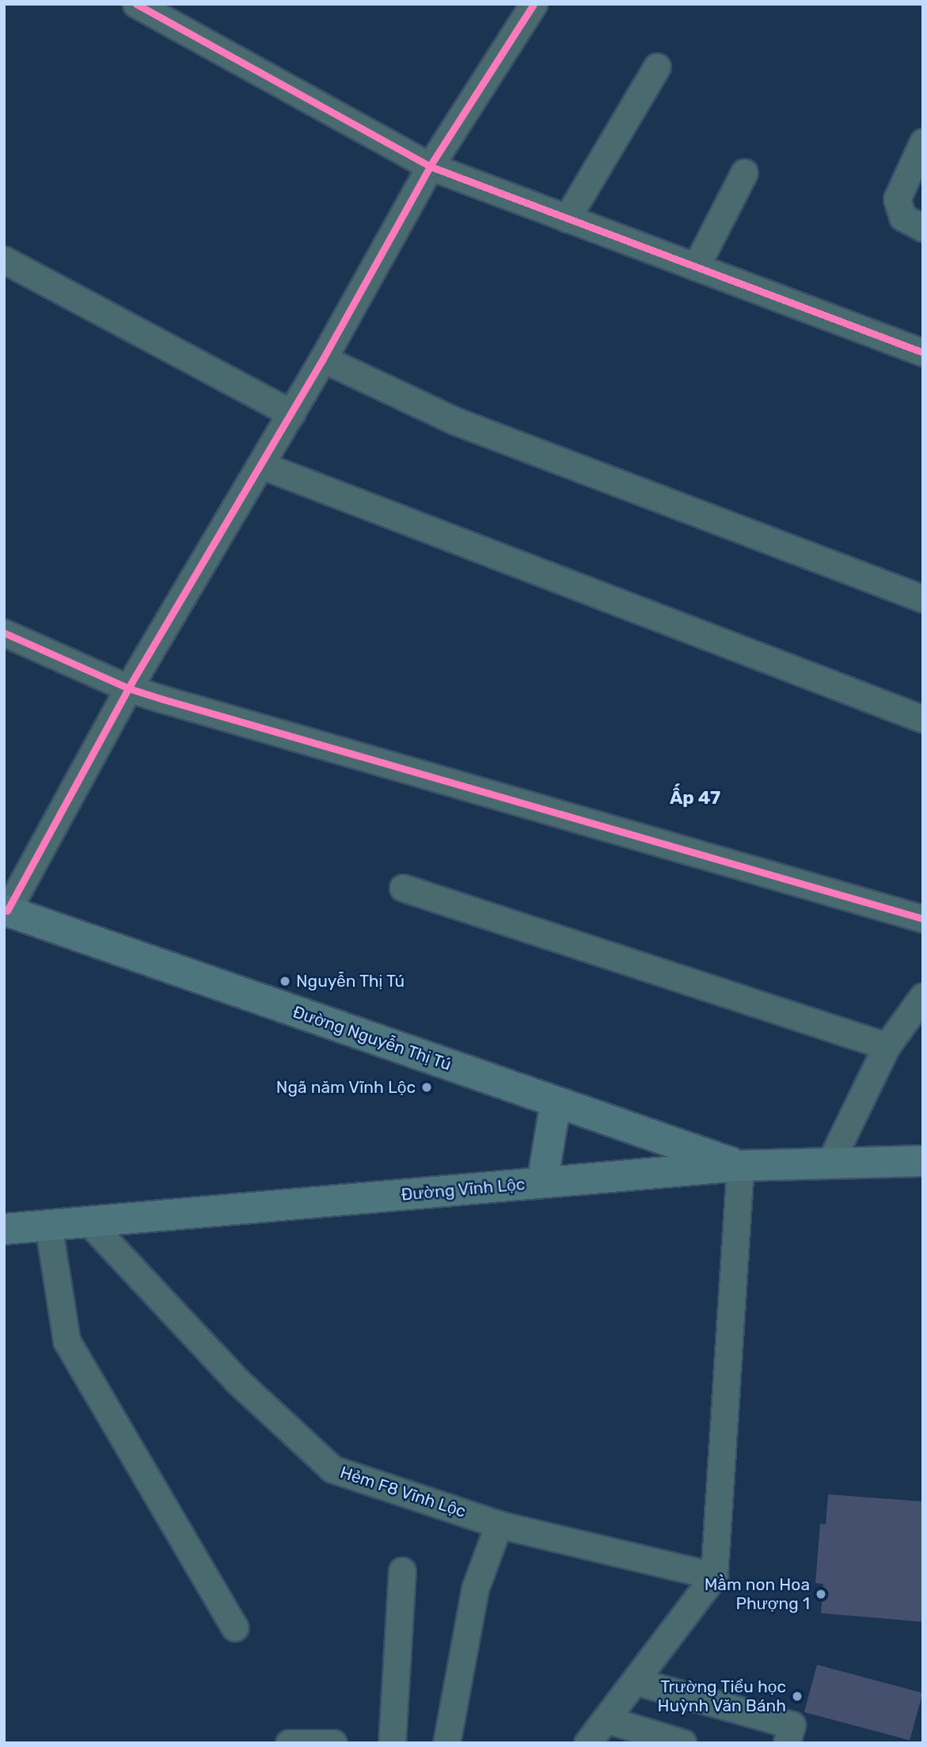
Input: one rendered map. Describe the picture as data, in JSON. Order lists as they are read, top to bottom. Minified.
{"streets":{"main road":["Đường Nguyễn Thị Tú","Đường Vĩnh Lộc"],"street":["Hẻm F8 Vĩnh Lộc"]},"crossings":[["Đường Nguyễn Thị Tú","Đường Vĩnh Lộc"],["Đường Vĩnh Lộc","Hẻm F8 Vĩnh Lộc"]],"districts":["Ấp 47"],"places":["Nguyễn Thị Tú","Ngã năm Vĩnh Lộc","Mầm non Hoa Phượng 1","Trường Tiểu học Huỳnh Văn Bánh"]}
